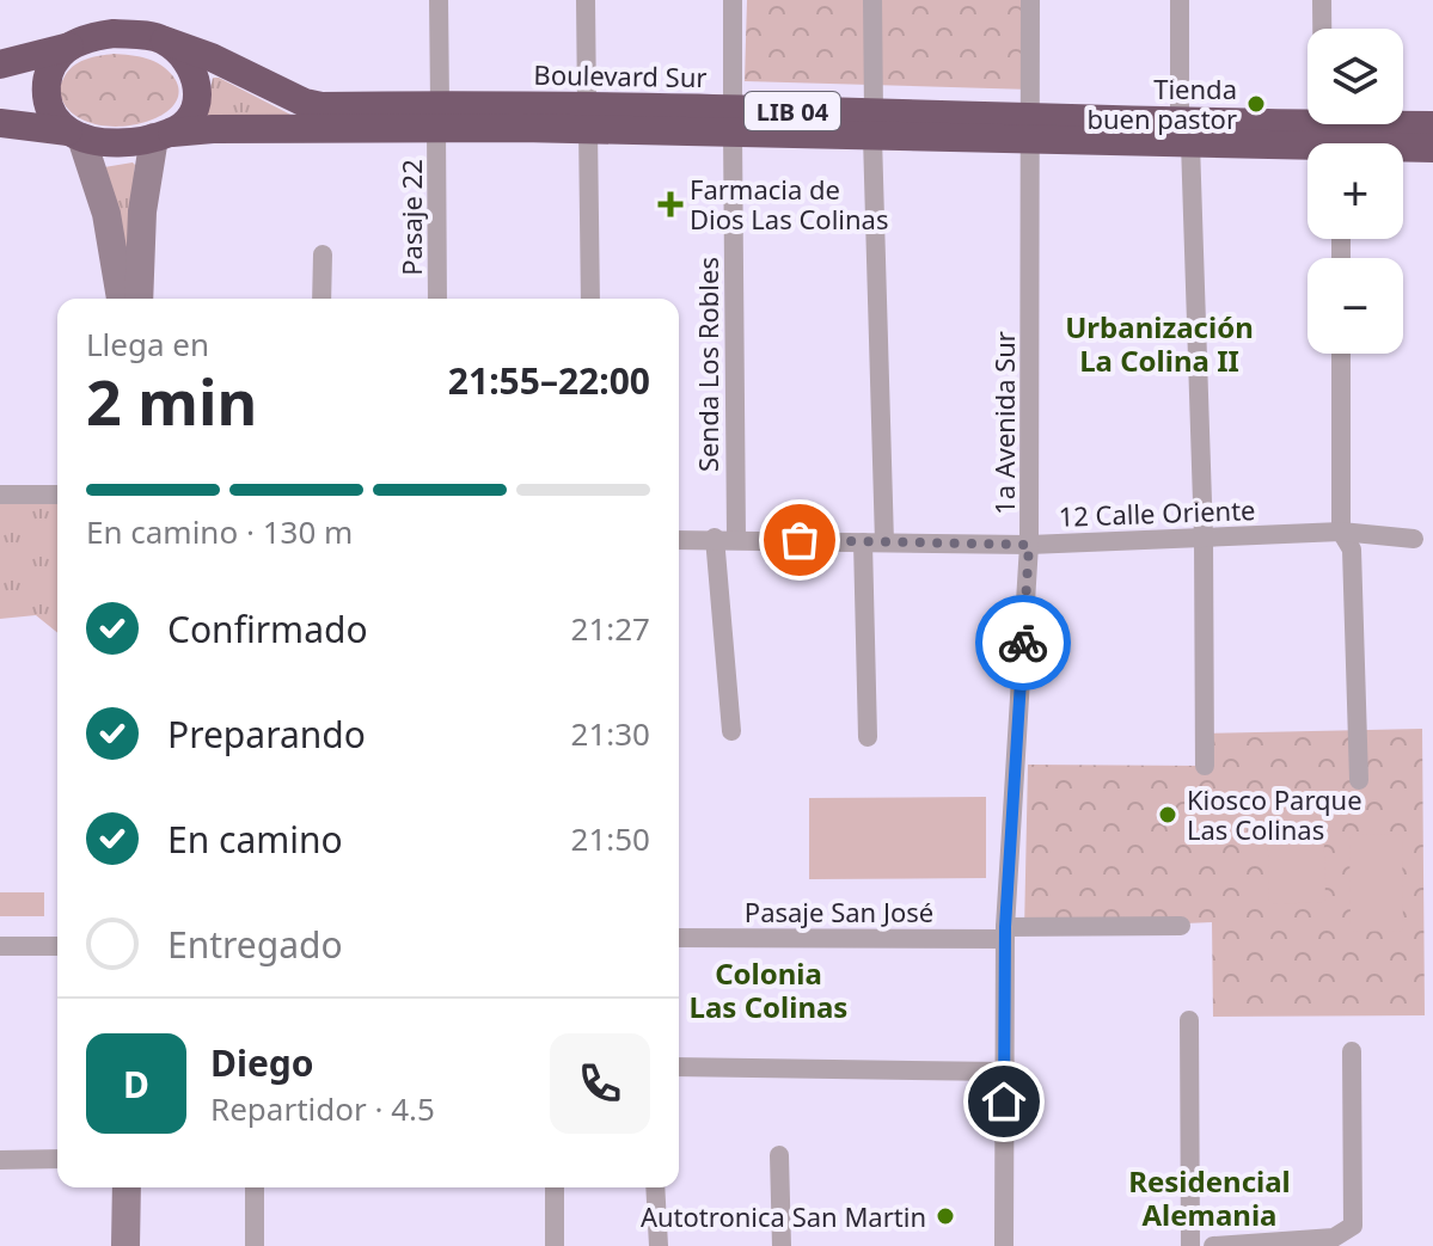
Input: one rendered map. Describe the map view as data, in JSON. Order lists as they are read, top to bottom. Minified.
{"streets":{"highway":["Boulevard Sur","LIB 04"],"street":["Pasaje 22","Senda Los Robles","1a Avenida Sur","12 Calle Oriente","Pasaje San José"]},"crossings":[["Boulevard Sur","LIB 04"],["Boulevard Sur","Pasaje 22"],["Boulevard Sur","Senda Los Robles"],["Boulevard Sur","1a Avenida Sur"],["Senda Los Robles","12 Calle Oriente"],["1a Avenida Sur","12 Calle Oriente"],["1a Avenida Sur","Pasaje San José"]],"districts":["Urbanización La Colina II","Colonia Las Colinas","Residencial Alemania"],"places":{"other":["Tienda buen pastor","Kiosco Parque Las Colinas","Autotronica San Martin"],"health":["Farmacia de Dios Las Colinas"]},"page":{"map_buttons":["+","−"],"heading":["2 min","Llega en","21:55–22:00"],"panel":["Diego","Repartidor · 4.5"],"bar":"En camino · 130 m","list":[["Confirmado","21:27"],["Preparando","21:30"],["En camino","21:50"],"Entregado"],"round":"D"}}
